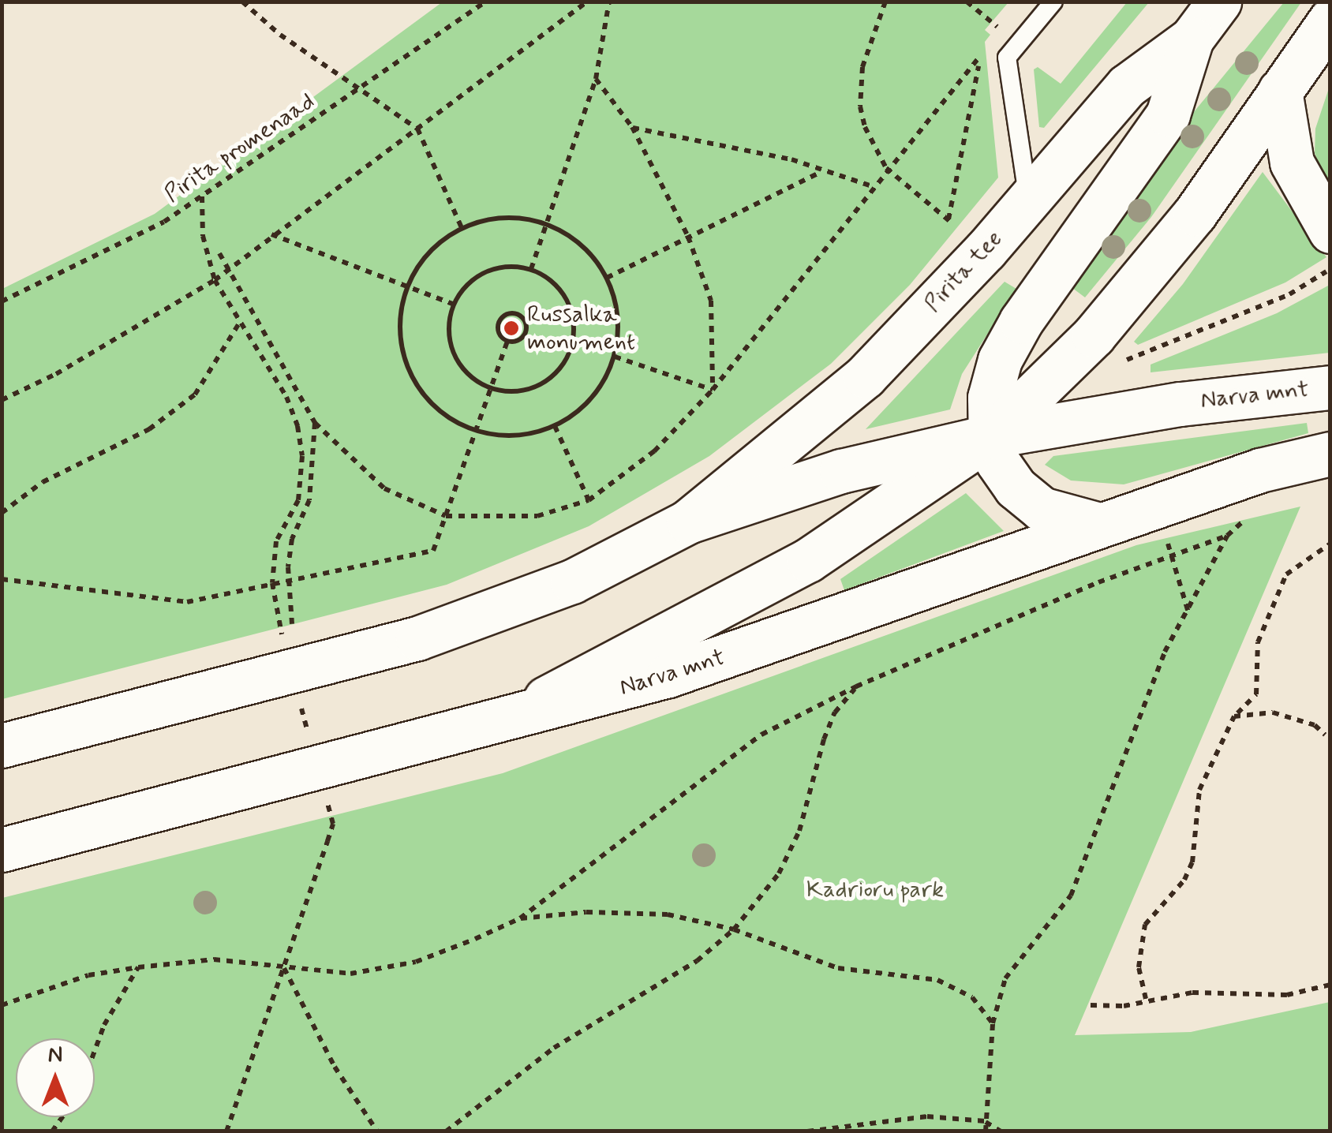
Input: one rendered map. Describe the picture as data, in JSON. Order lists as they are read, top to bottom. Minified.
{"streets":{"main road":["Pirita tee","Narva mnt"],"path":["Pirita promenaad"]},"crossings":[["Pirita tee","Narva mnt"]],"parks":["Kadrioru park"],"places":["Russalka monument"],"north":"top"}
